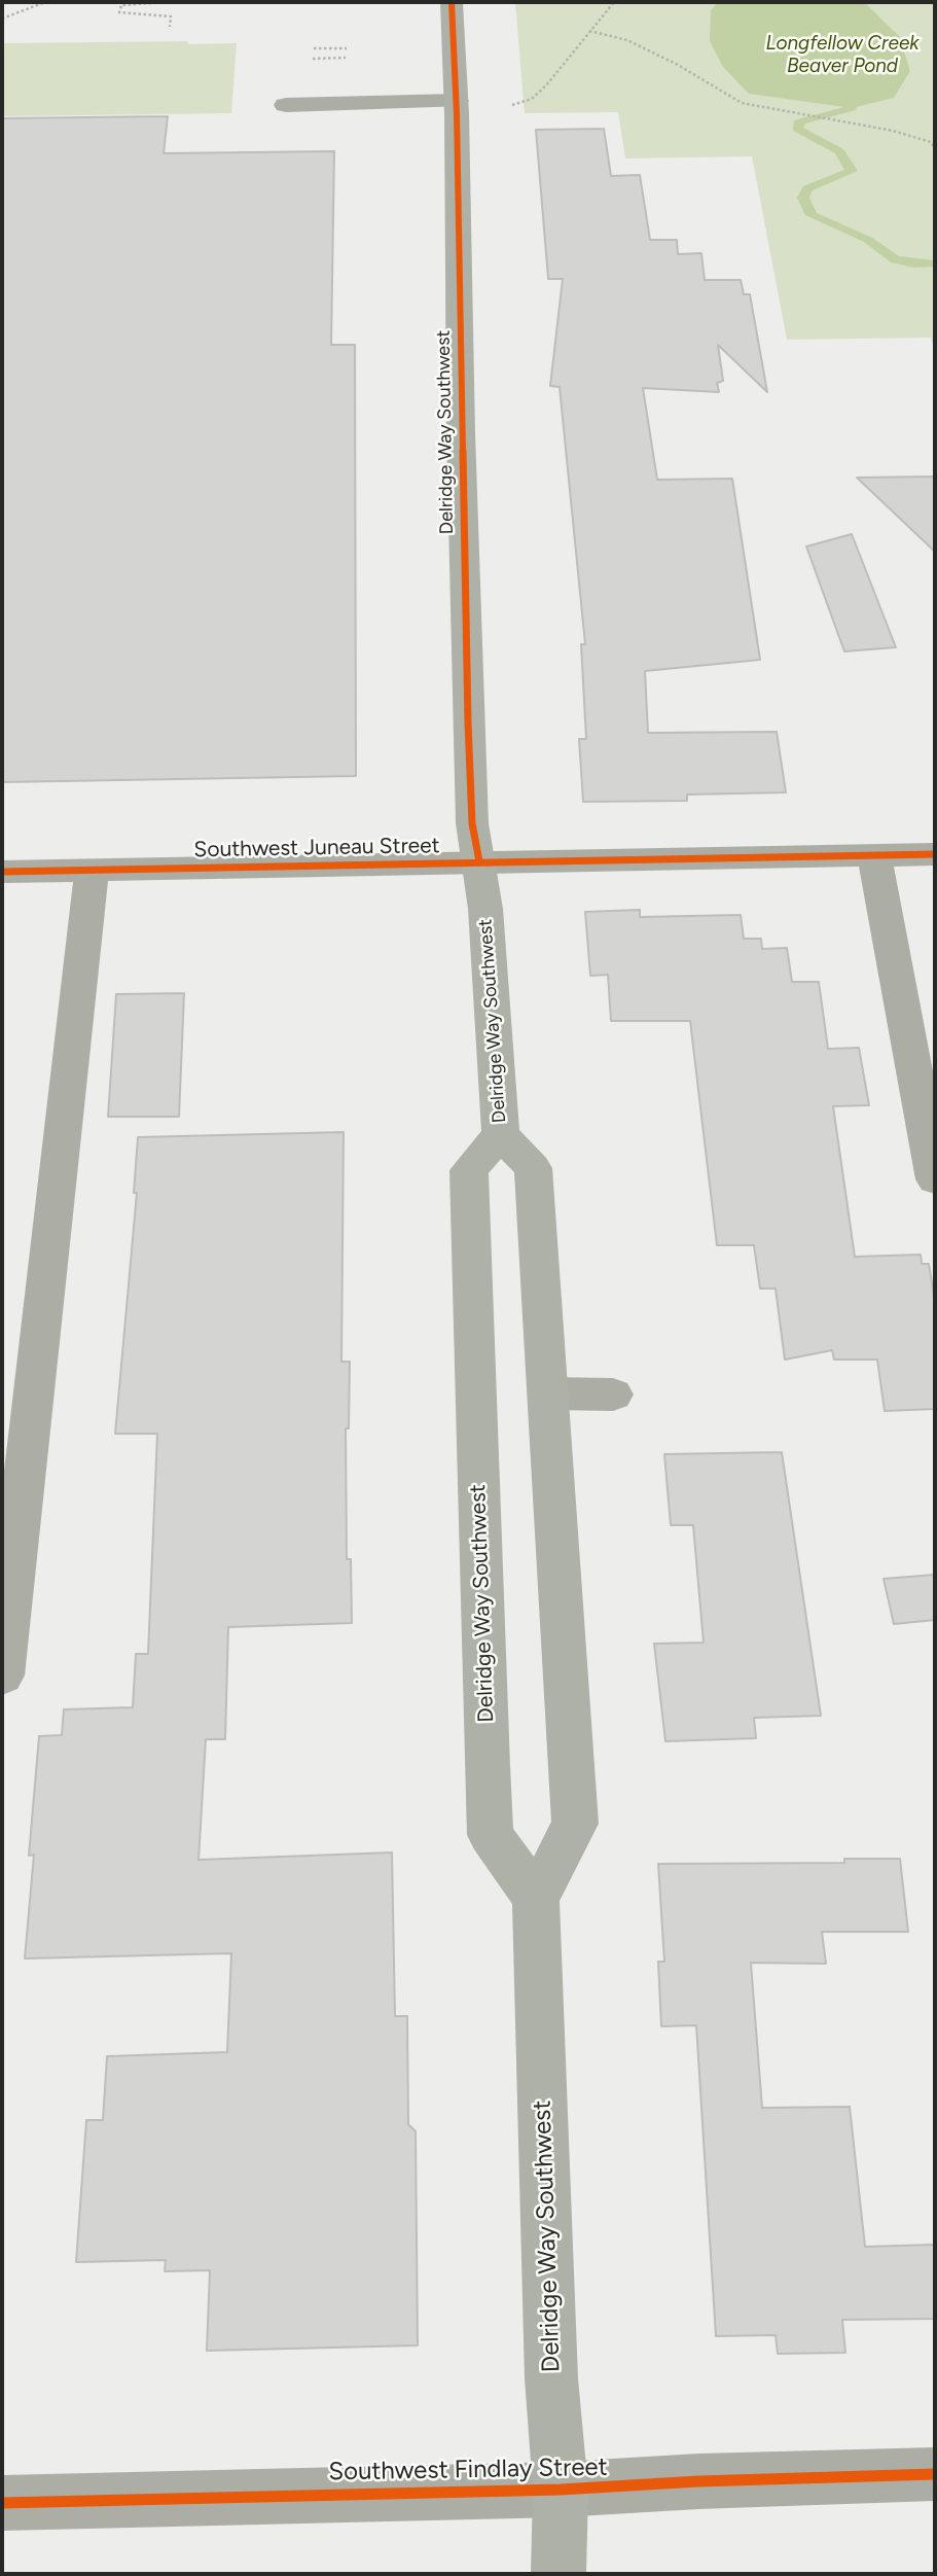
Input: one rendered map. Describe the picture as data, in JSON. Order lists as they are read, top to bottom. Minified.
{"streets":{"main road":["Delridge Way Southwest"],"street":["Southwest Juneau Street","Southwest Findlay Street"]},"crossings":[["Delridge Way Southwest","Southwest Juneau Street"],["Delridge Way Southwest","Southwest Findlay Street"]],"water":["Longfellow Creek Beaver Pond"]}
